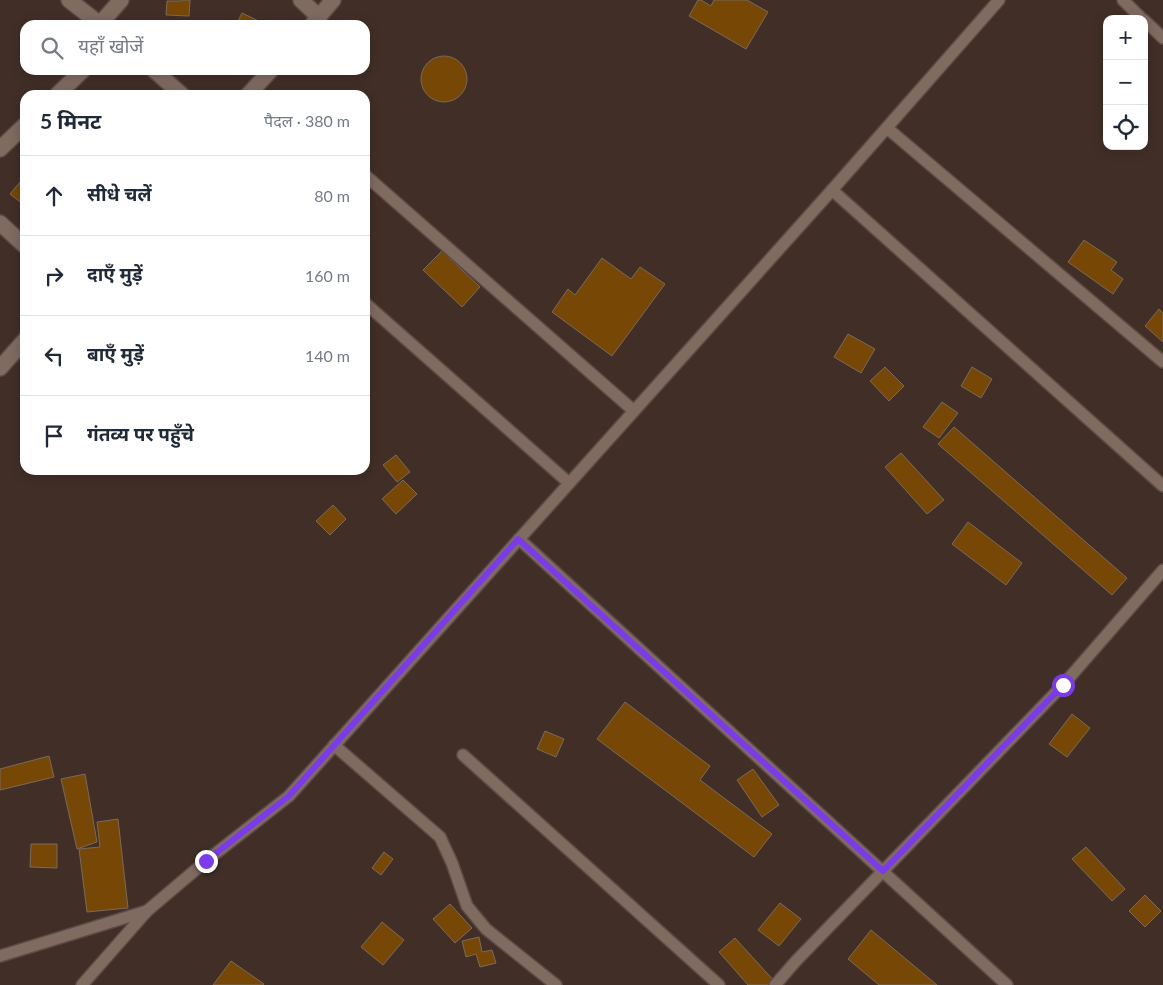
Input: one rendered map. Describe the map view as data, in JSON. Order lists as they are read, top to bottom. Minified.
{"page":{"map_buttons":["+","−"],"search":"यहाँ खोजें","heading":["5 मिनट","पैदल · 380 m"],"list":[["सीधे चलें","80 m"],["दाएँ मुड़ें","160 m"],["बाएँ मुड़ें","140 m"],"गंतव्य पर पहुँचे"]}}
